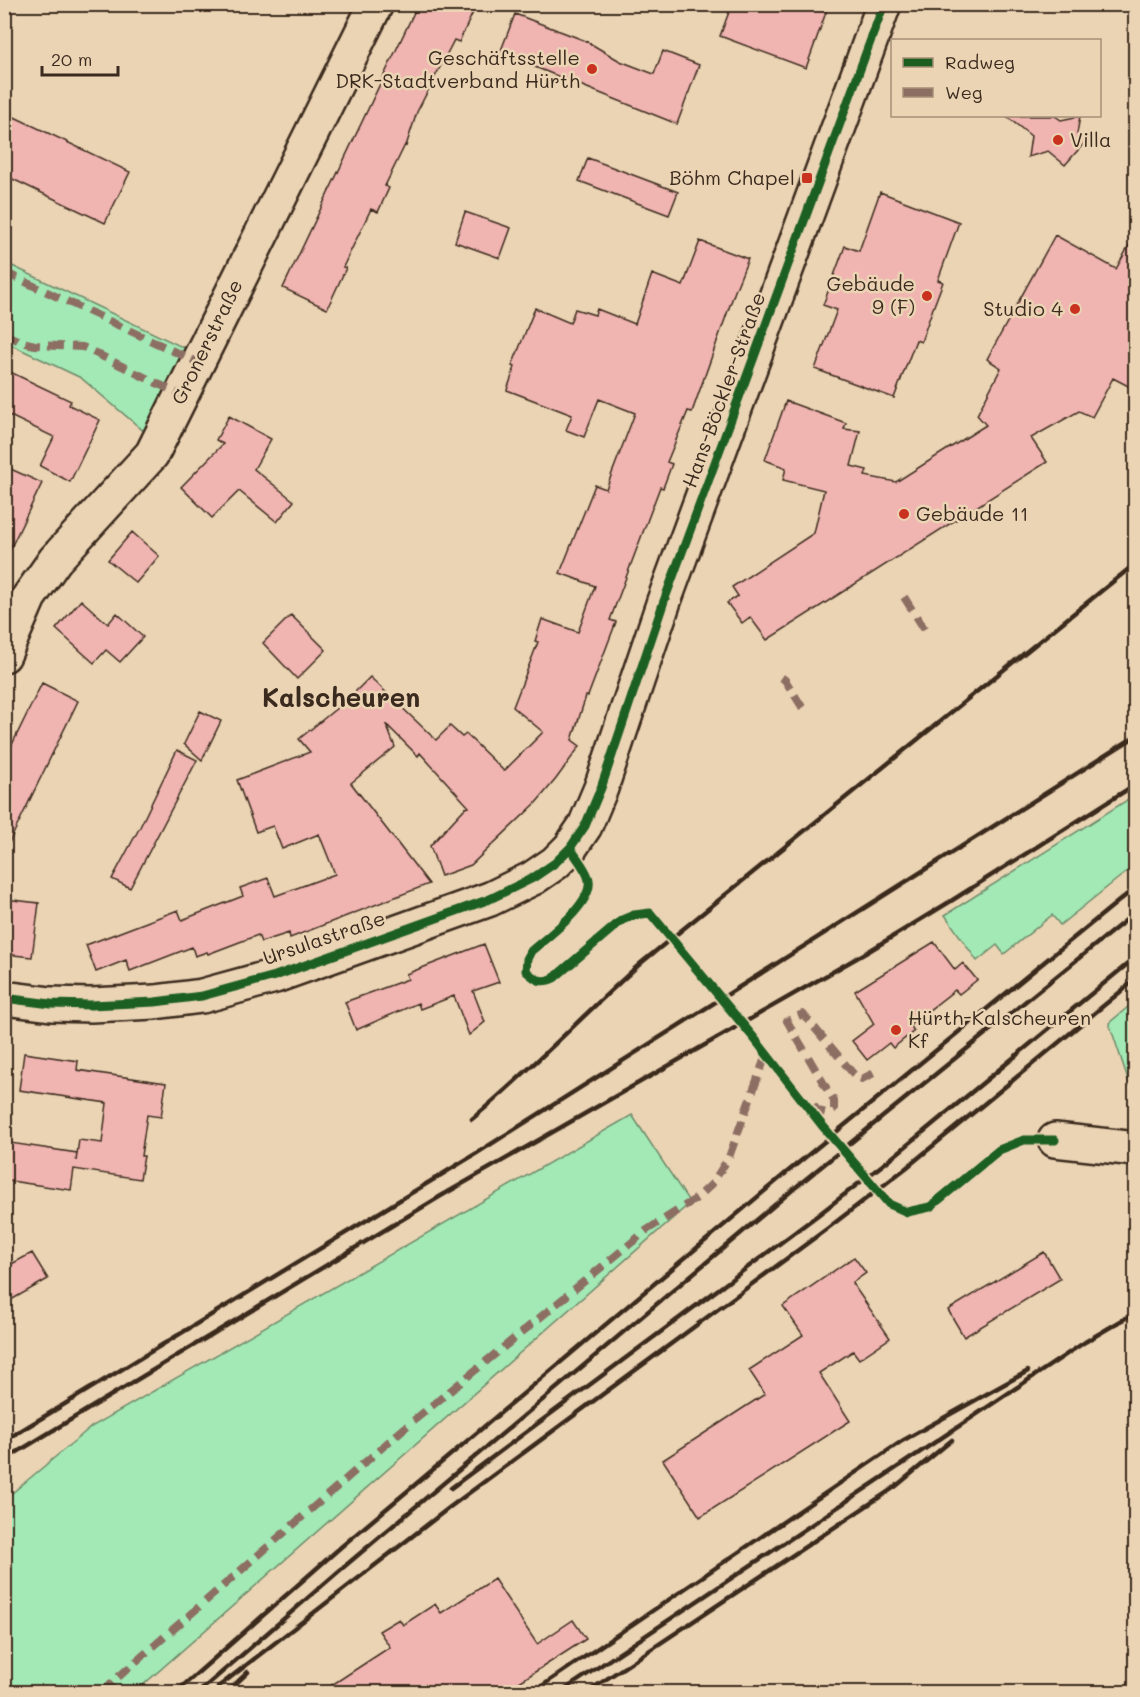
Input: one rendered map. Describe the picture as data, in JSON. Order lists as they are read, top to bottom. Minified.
{"streets":{"street":["Gronerstraße","Hans-Böckler-Straße","Ursulastraße"]},"crossings":[["Hans-Böckler-Straße","Ursulastraße"]],"districts":["Kalscheuren"],"places":{"other":["Geschäftsstelle DRK-Stadtverband Hürth","Villa","Gebäude 9 (F)","Studio 4","Gebäude 11","Hürth-Kalscheuren Kf"],"transit":["Böhm Chapel"]},"legend":["Radweg","Weg"],"scale_bar":"20 m"}
